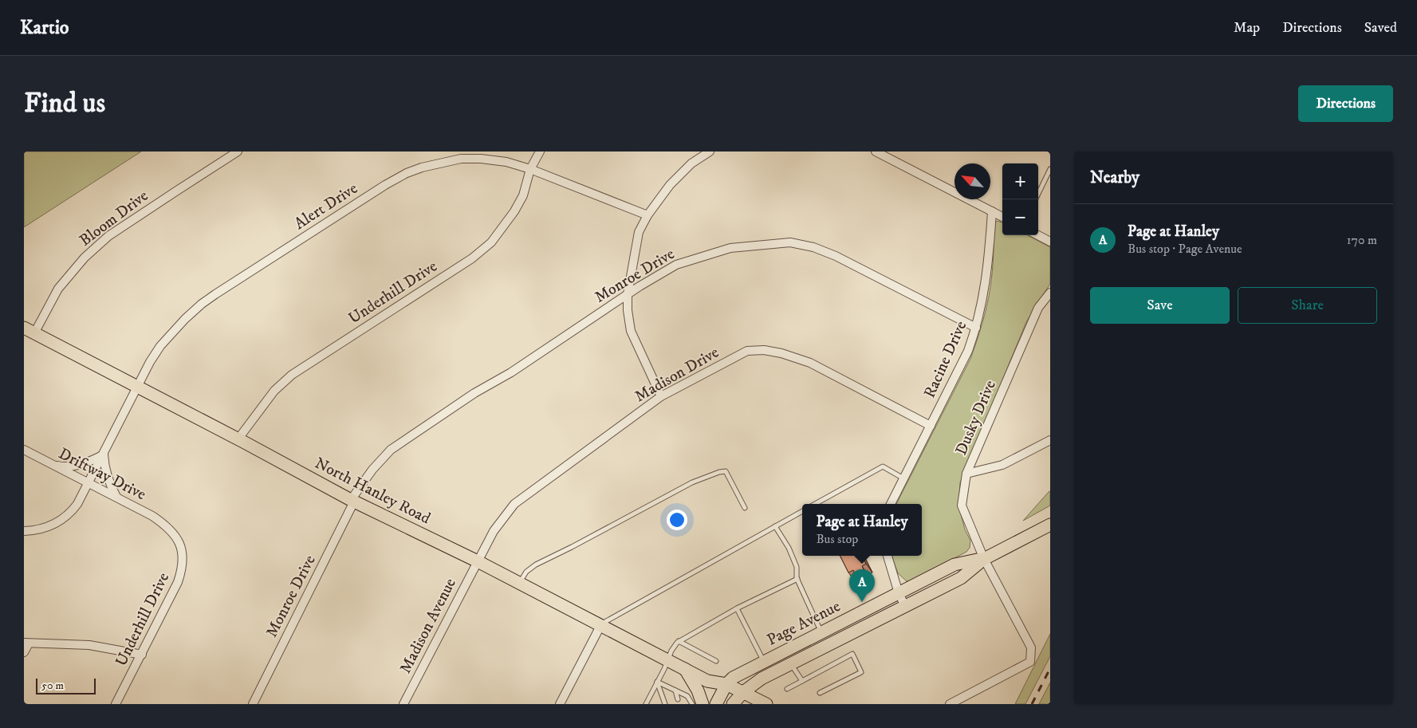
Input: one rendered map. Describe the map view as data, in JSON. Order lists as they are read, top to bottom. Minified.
{"streets":{"main road":["North Hanley Road","Page Avenue"],"street":["Alert Drive","Bloom Drive","Monroe Drive","Underhill Drive","Racine Drive","Madison Drive","Dusky Drive","Driftway Drive","Madison Avenue"]},"crossings":[["Alert Drive","Underhill Drive"],["Alert Drive","Driftway Drive"],["Alert Drive","North Hanley Road"],["Bloom Drive","North Hanley Road"],["Monroe Drive","Racine Drive"],["Monroe Drive","North Hanley Road"],["Underhill Drive","Driftway Drive"],["Underhill Drive","North Hanley Road"],["Racine Drive","Madison Drive"],["Madison Drive","North Hanley Road"],["Madison Drive","Madison Avenue"],["Dusky Drive","Page Avenue"],["North Hanley Road","Page Avenue"],["North Hanley Road","Madison Avenue"]],"scale_bar":"50 m","north":"top left","page":{"header":"Kartio","nav":["Map","Directions","Saved"],"buttons":["Directions",["Save","Share"]],"title":"Find us","heading":"Nearby","map_buttons":["+","−"],"list":[{"mark":"A","name":"Page at Hanley","note":"Bus stop · Page Avenue","value":"170 m"}],"popup":["Page at Hanley","Bus stop"],"pins":"A","scale":"50 m"}}
